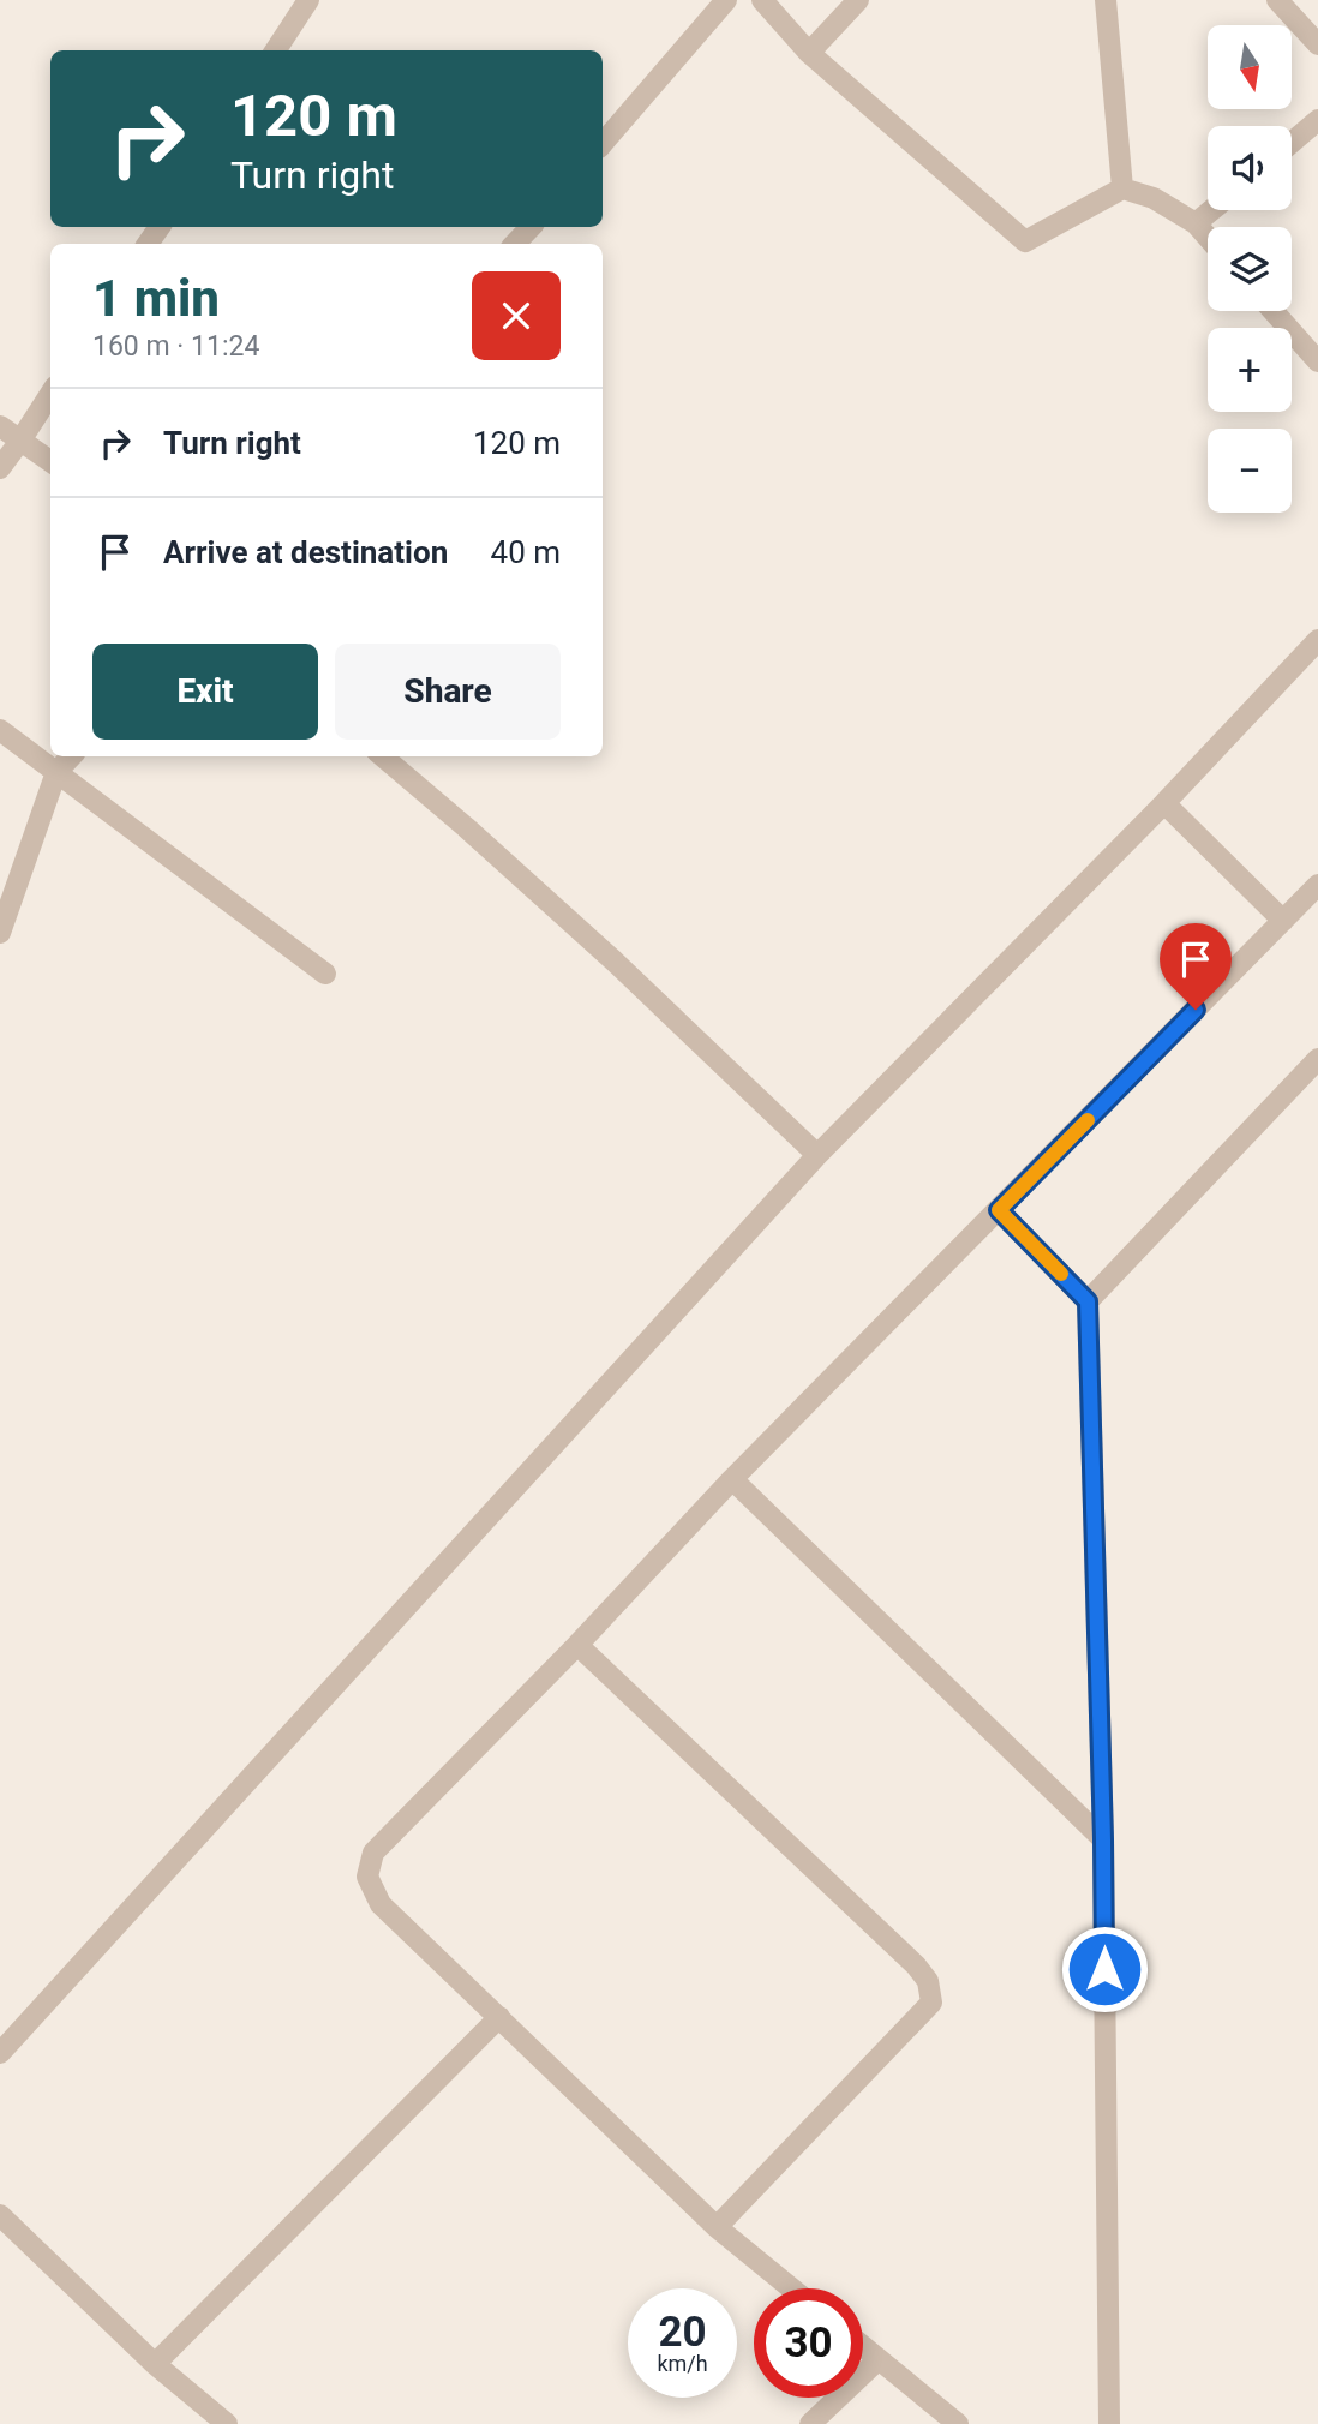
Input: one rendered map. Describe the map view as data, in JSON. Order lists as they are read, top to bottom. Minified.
{"north":"bottom","page":{"map_buttons":["+","−"],"turn":["120 m","Turn right"],"heading":["1 min","160 m · 11:24"],"list":[{"name":"Turn right","value":"120 m"},{"name":"Arrive at destination","value":"40 m"}],"buttons":["Exit","Share"],"speed":"20 km/h","limit":"30"}}
